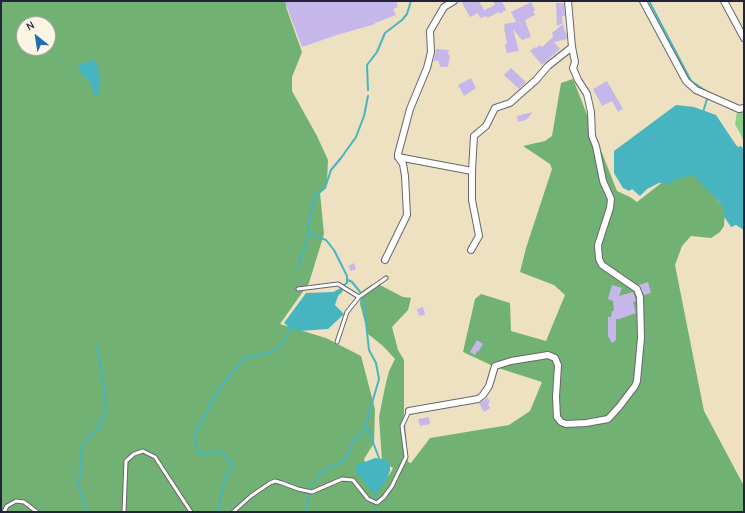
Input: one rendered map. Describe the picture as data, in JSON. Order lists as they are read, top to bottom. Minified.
{"north":"top left"}
